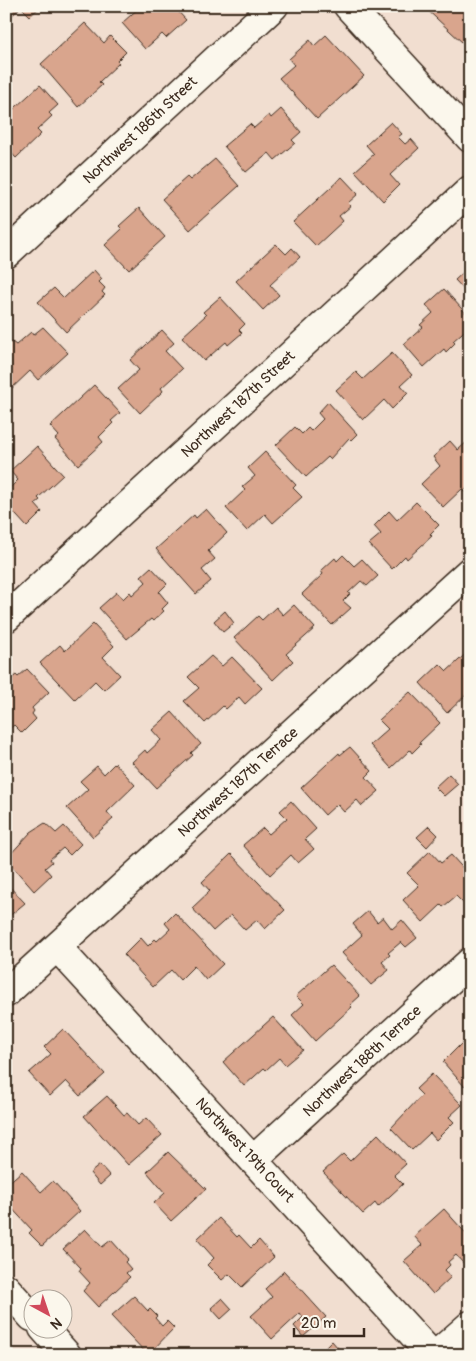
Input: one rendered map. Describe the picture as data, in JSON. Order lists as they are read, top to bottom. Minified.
{"streets":{"street":["Northwest 186th Street","Northwest 187th Street","Northwest 187th Terrace","Northwest 188th Terrace","Northwest 19th Court"]},"crossings":[["Northwest 187th Terrace","Northwest 19th Court"],["Northwest 188th Terrace","Northwest 19th Court"]],"scale_bar":"20 m","north":"bottom right"}
